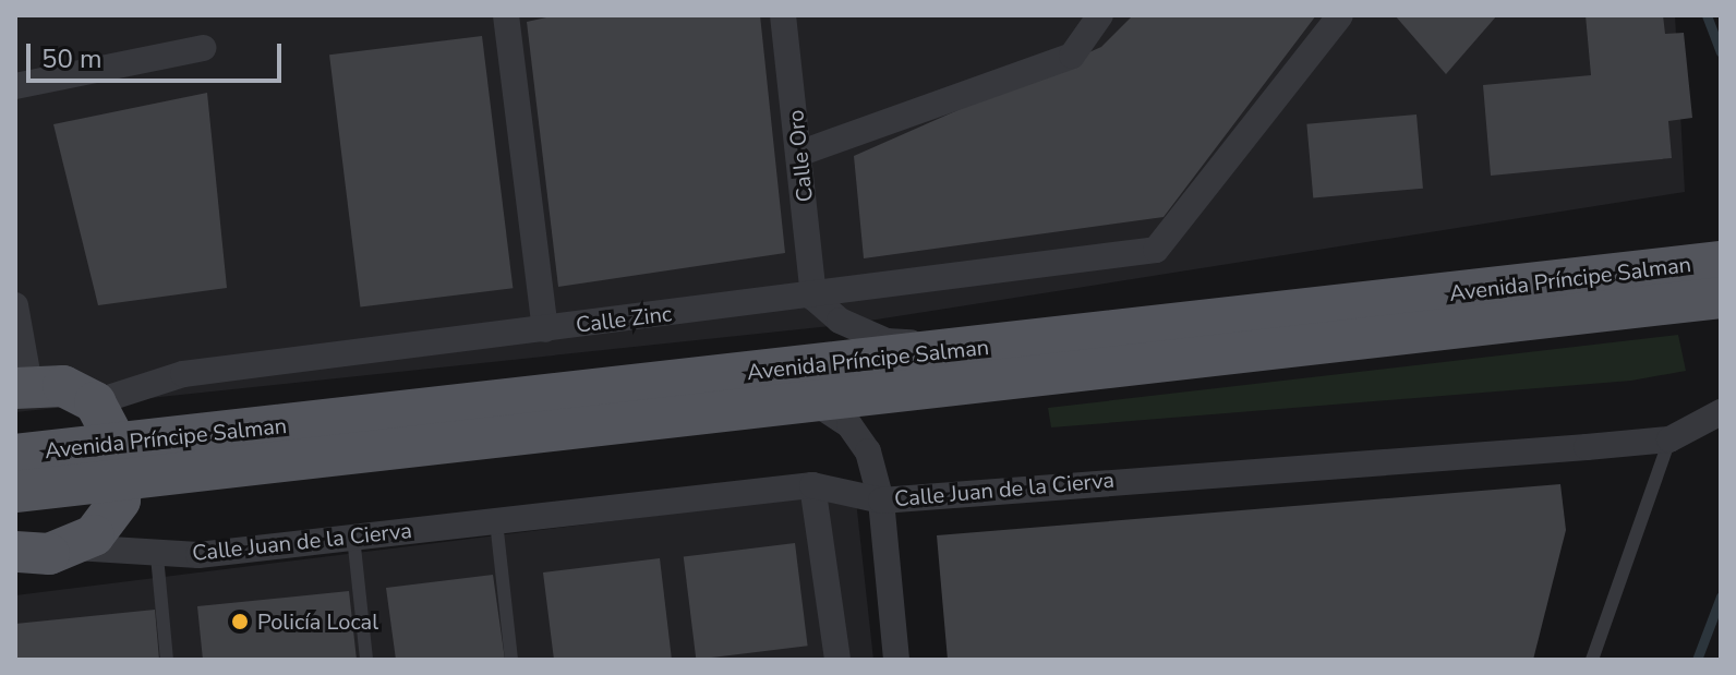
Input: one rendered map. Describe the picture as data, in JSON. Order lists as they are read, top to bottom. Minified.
{"streets":{"main road":["Avenida Príncipe Salman"],"street":["Calle Oro","Calle Zinc","Calle Juan de la Cierva"]},"crossings":[["Calle Oro","Calle Zinc"]],"places":["Policía Local"],"scale_bar":"50 m"}
